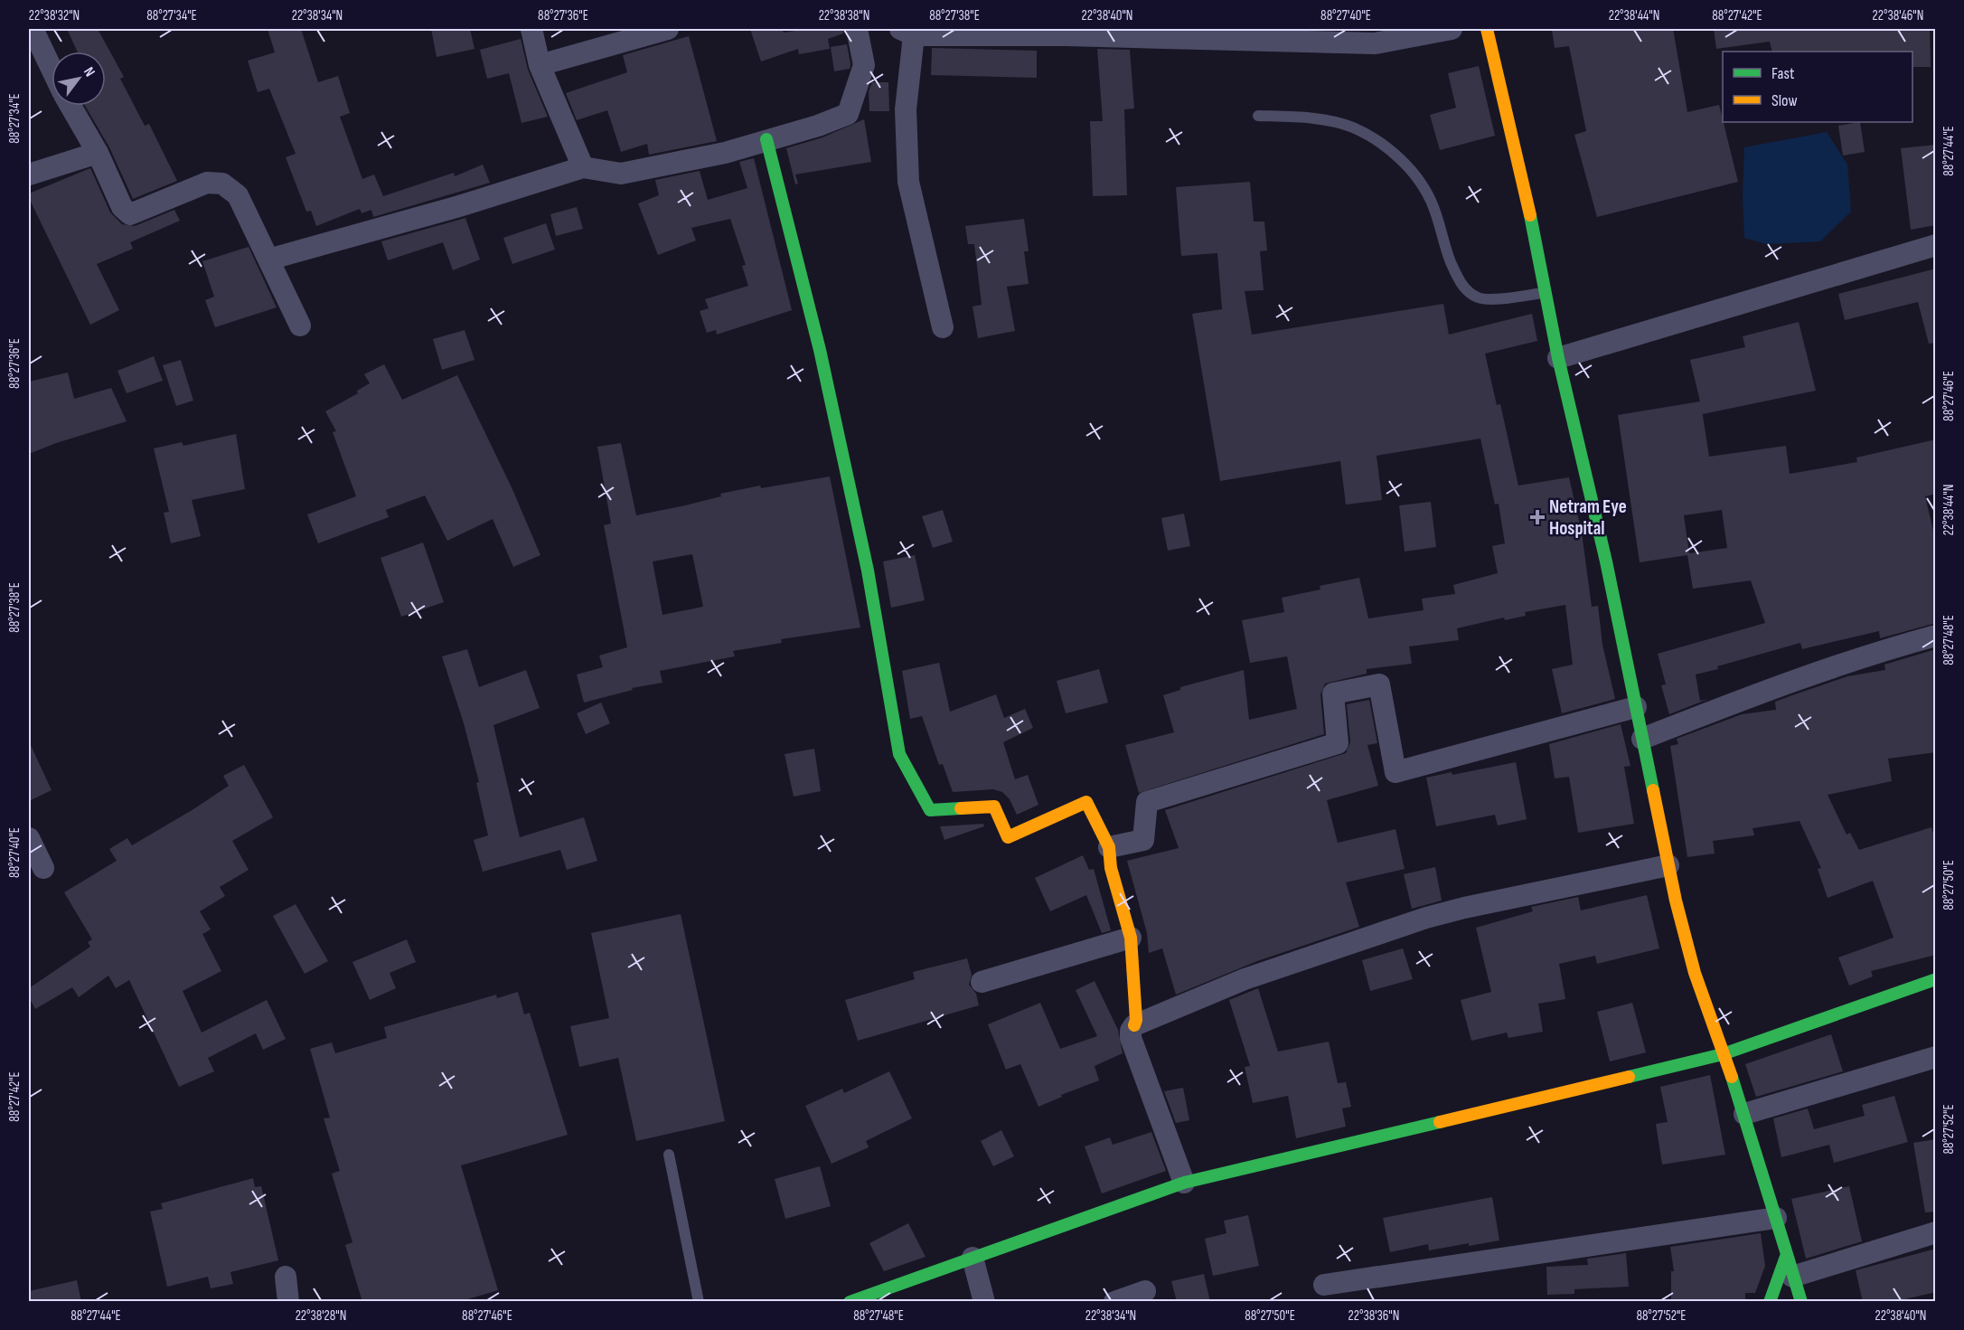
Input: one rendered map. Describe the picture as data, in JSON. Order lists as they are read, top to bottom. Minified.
{"places":{"health":["Netram Eye Hospital"]},"legend":["Fast","Slow"],"north":"top right","coordinates":["22°38'32\"N","88°27'34\"E","22°38'34\"N","88°27'36\"E","22°38'38\"N","88°27'38\"E","22°38'40\"N","88°27'40\"E","22°38'44\"N","88°27'42\"E","22°38'46\"N","88°27'44\"E","88°27'46\"E","88°27'48\"E","88°27'50\"E","88°27'52\"E","22°38'28\"N","22°38'36\"N"]}
